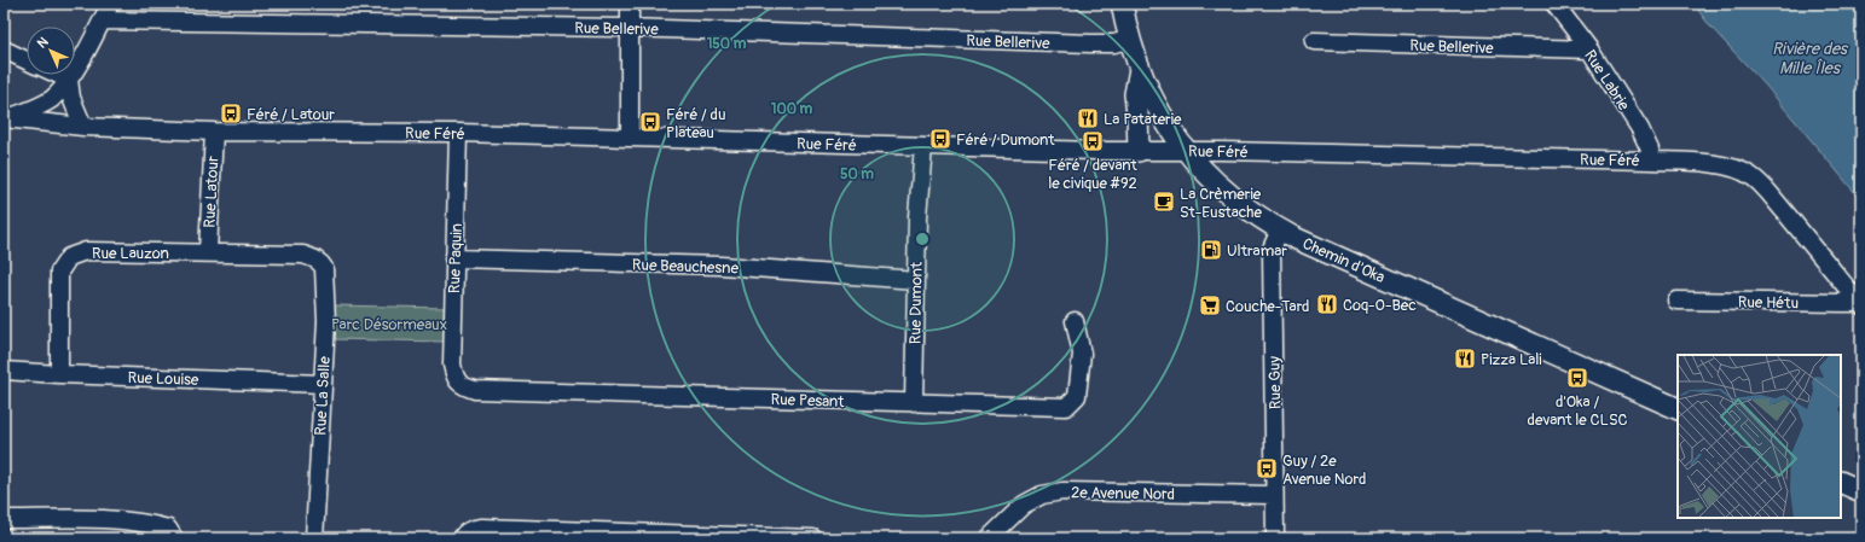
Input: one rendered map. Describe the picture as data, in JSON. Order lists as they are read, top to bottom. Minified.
{"streets":{"main road":["Chemin d'Oka"],"street":["Rue Bellerive","Rue Labrie","Rue Féré","Rue Latour","Rue Lauzon","Rue Paquin","Rue Beauchesne","Rue Hétu","Rue Dumont","Rue Louise","Rue Guy","Rue La Salle","Rue Pesant","2e Avenue Nord"]},"crossings":[["Rue Bellerive","Rue Labrie"],["Rue Bellerive","Chemin d'Oka"],["Rue Labrie","Rue Féré"],["Rue Féré","Rue Latour"],["Rue Féré","Rue Paquin"],["Rue Féré","Chemin d'Oka"],["Rue Féré","Rue Hétu"],["Rue Féré","Rue Dumont"],["Rue Latour","Rue Lauzon"],["Rue Lauzon","Rue Louise"],["Rue Lauzon","Rue La Salle"],["Rue Paquin","Rue Beauchesne"],["Rue Paquin","Rue Pesant"],["Chemin d'Oka","Rue Guy"],["Rue Beauchesne","Rue Dumont"],["Rue Dumont","Rue Pesant"],["Rue Louise","Rue La Salle"],["Rue Guy","2e Avenue Nord"]],"water":["Rivière des Mille Îles"],"parks":["Parc Désormeaux"],"places":{"bus stop":["Féré / Latour","Féré / du Plateau","Féré / Dumont","Féré / devant le civique #92","d'Oka / devant le CLSC","Guy / 2e Avenue Nord"],"restaurant":["La Pataterie","Coq-O-Bec","Pizza Lali"],"cafe":["La Crèmerie St-Eustache"],"fuel station":["Ultramar"],"supermarket":["Couche-Tard"]},"north":"top left","rings":["150 m","100 m","50 m"]}
